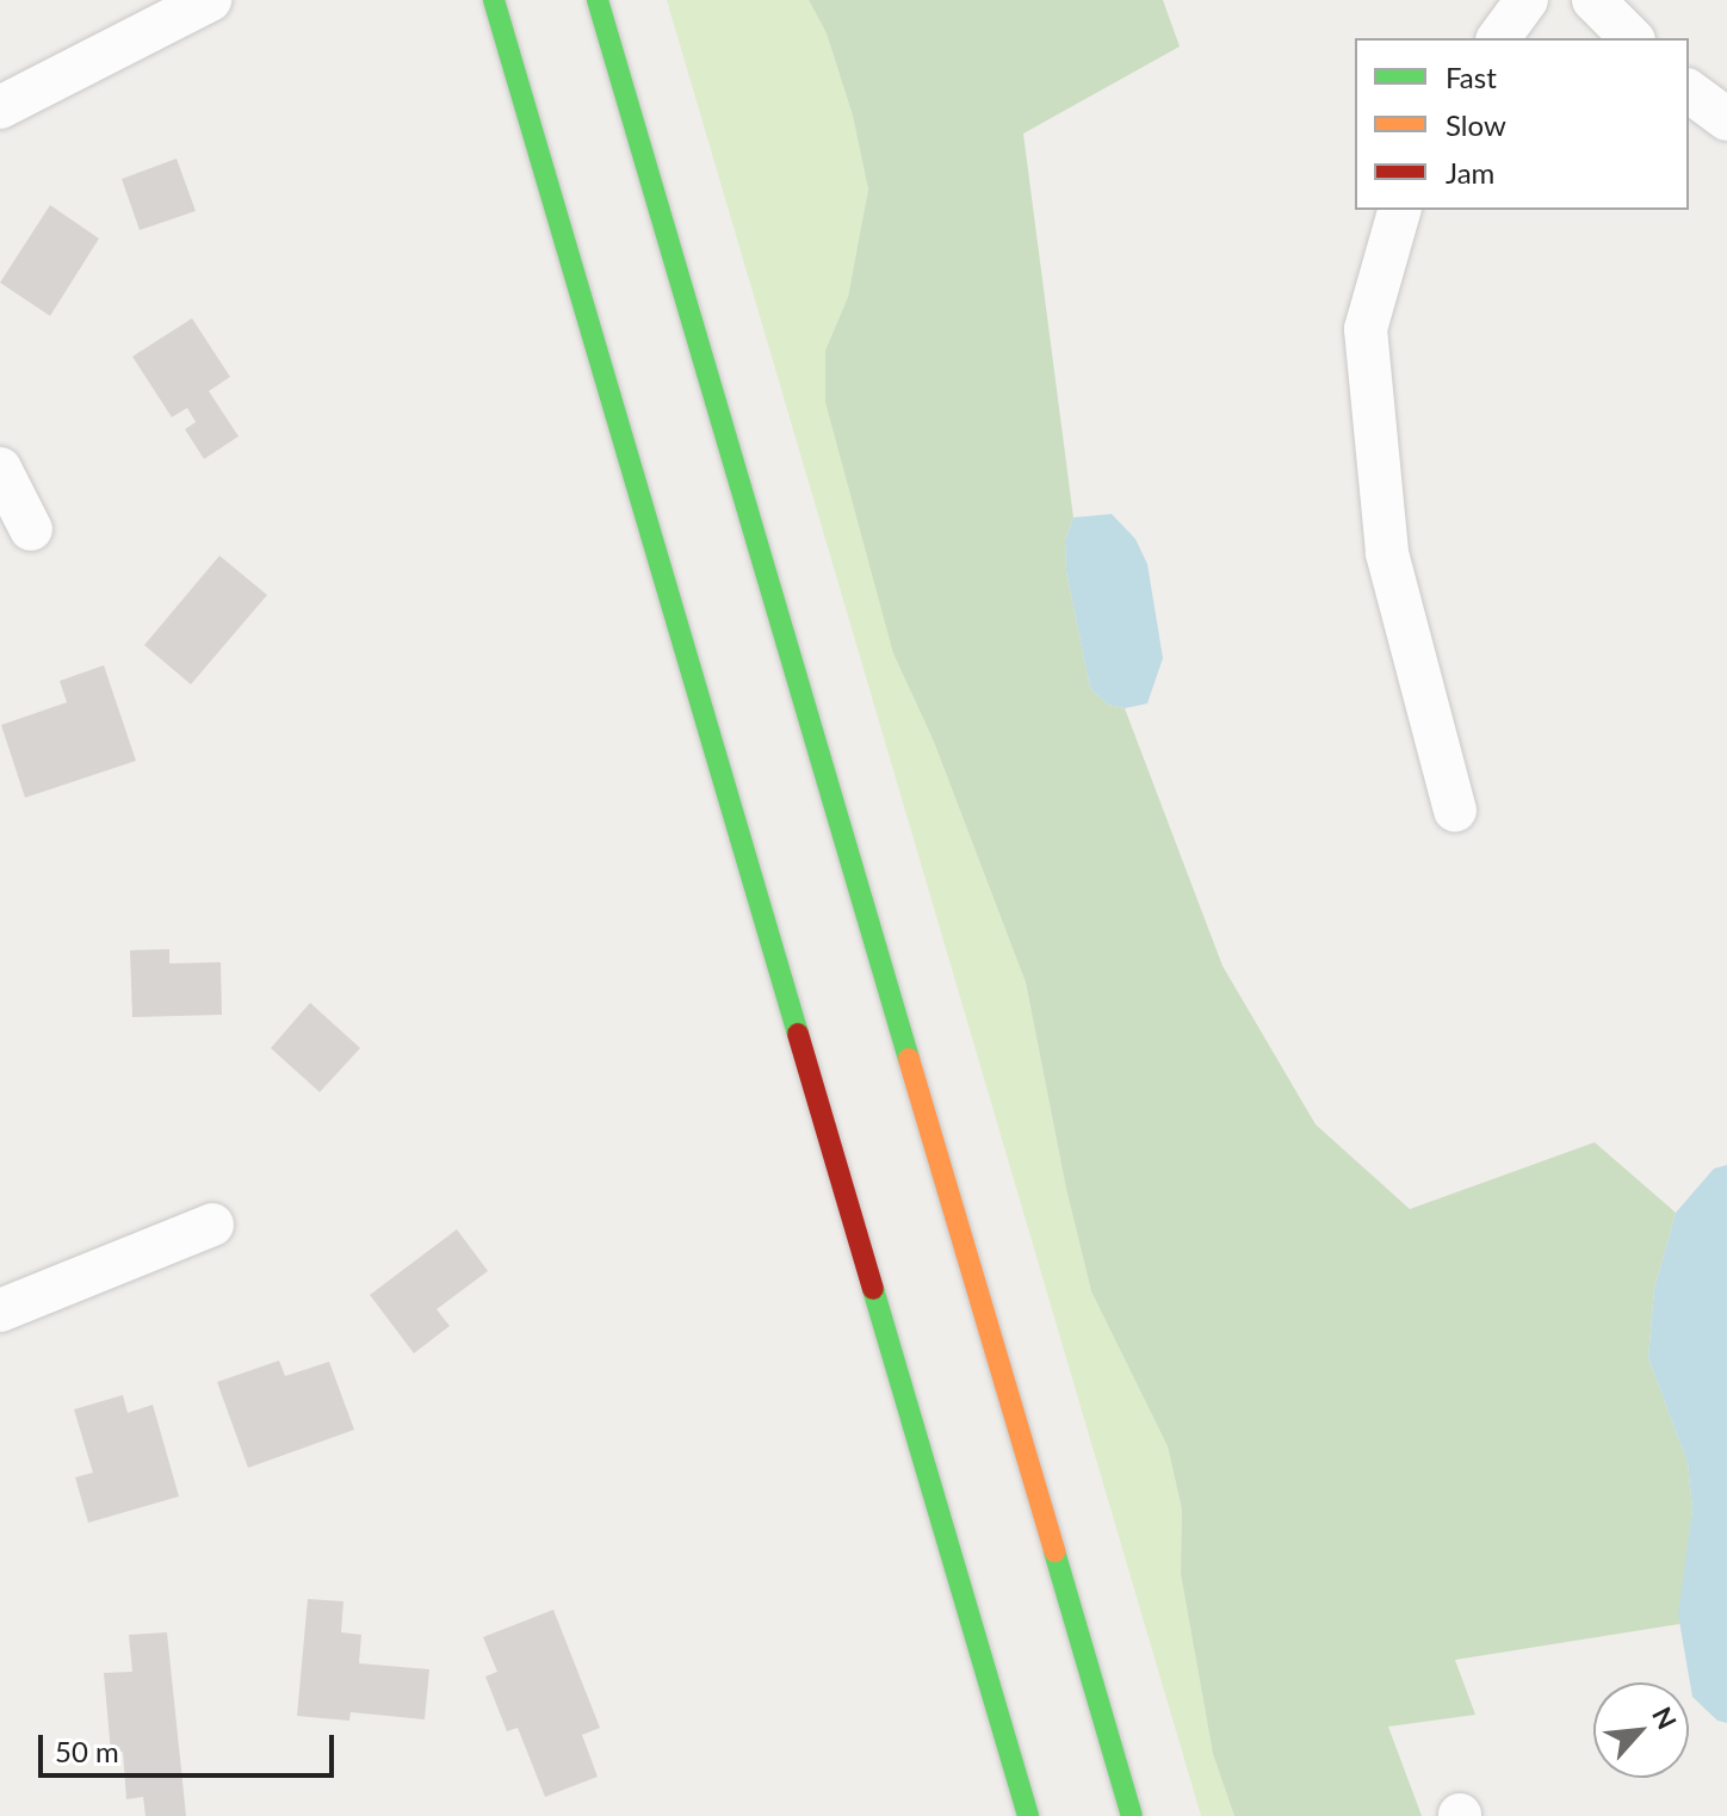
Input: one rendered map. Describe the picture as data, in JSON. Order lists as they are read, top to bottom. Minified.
{"legend":["Fast","Slow","Jam"],"scale_bar":"50 m","north":"top right"}
